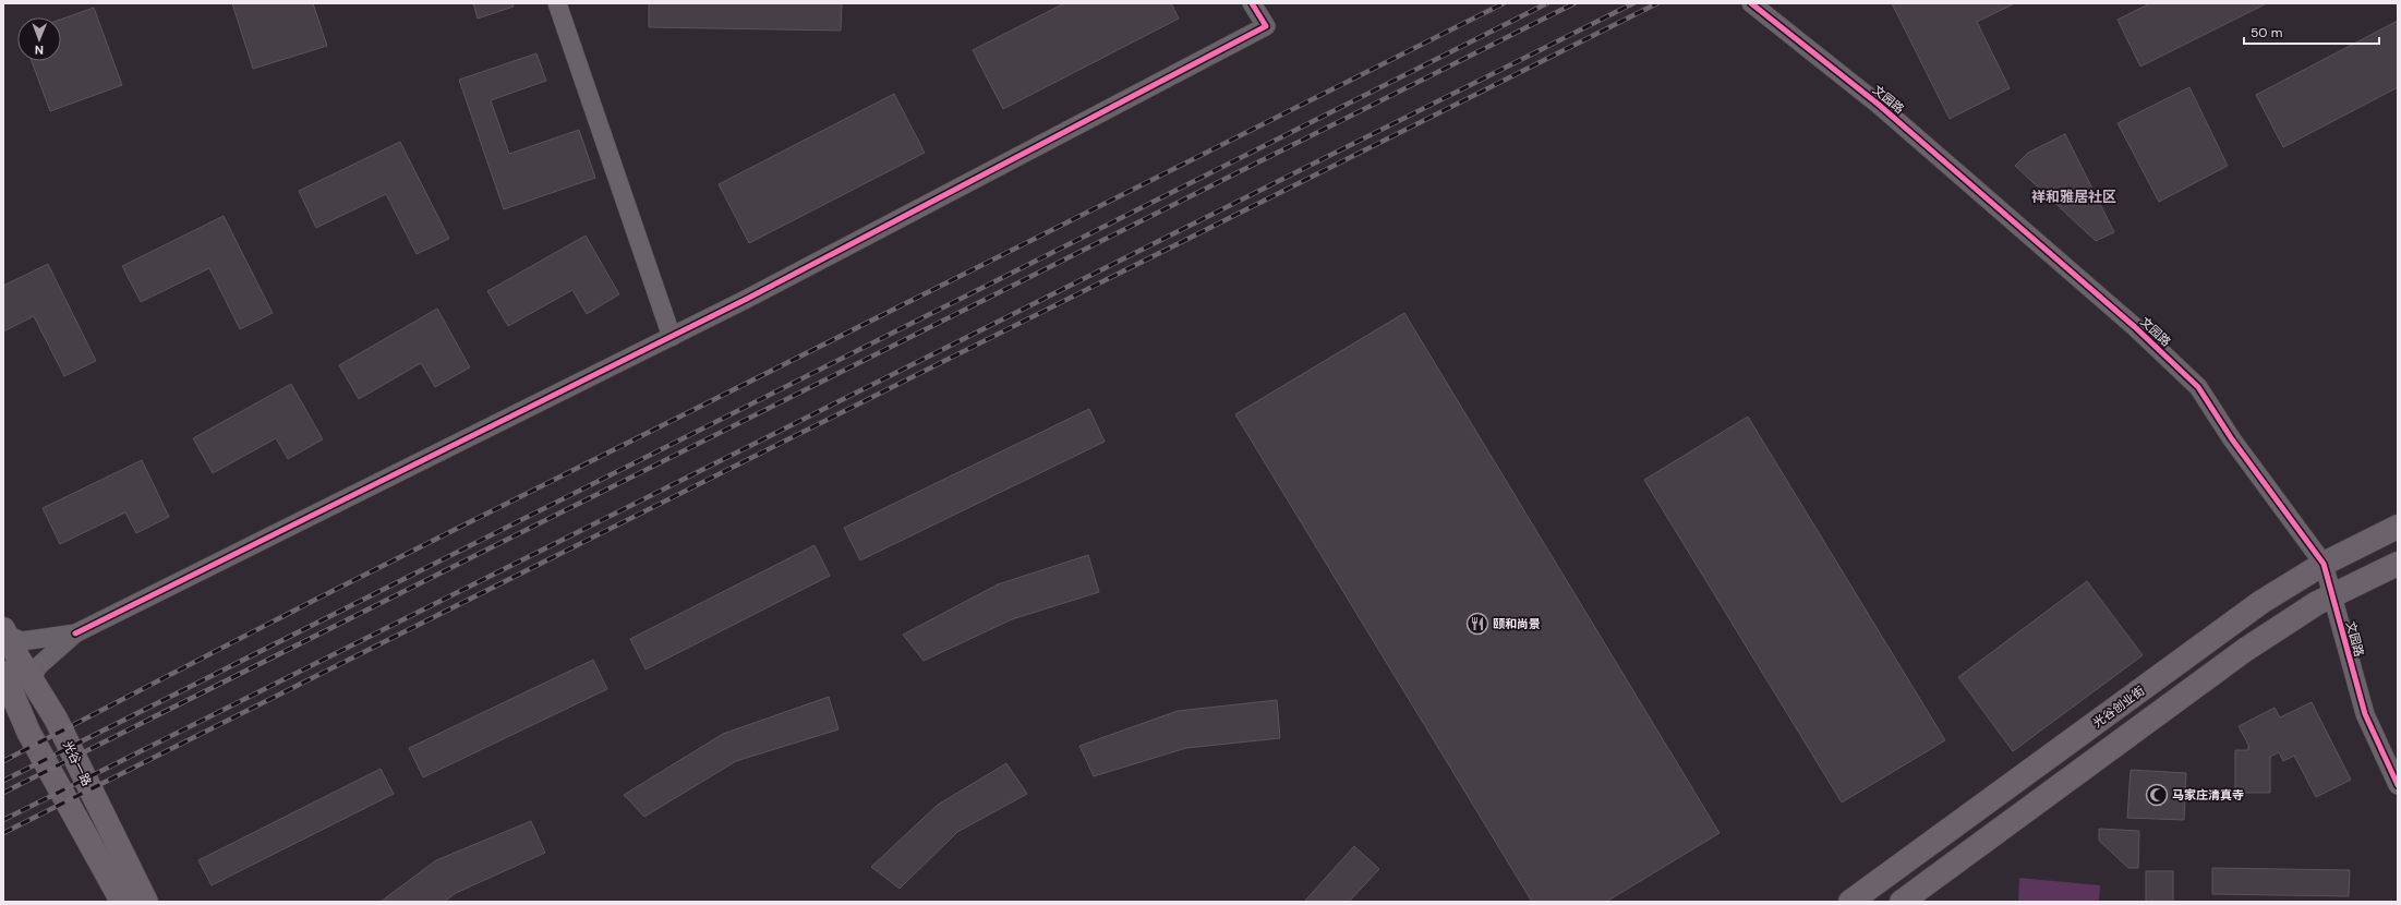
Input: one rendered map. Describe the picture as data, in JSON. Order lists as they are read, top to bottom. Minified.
{"streets":{"main road":["光谷创业街","光谷一路"],"street":["文园路"]},"crossings":[["文园路","光谷创业街"]],"districts":["祥和雅居社区"],"places":{"restaurant":["颐和尚景"],"mosque":["马家庄清真寺"]},"scale_bar":"50 m","north":"bottom"}
